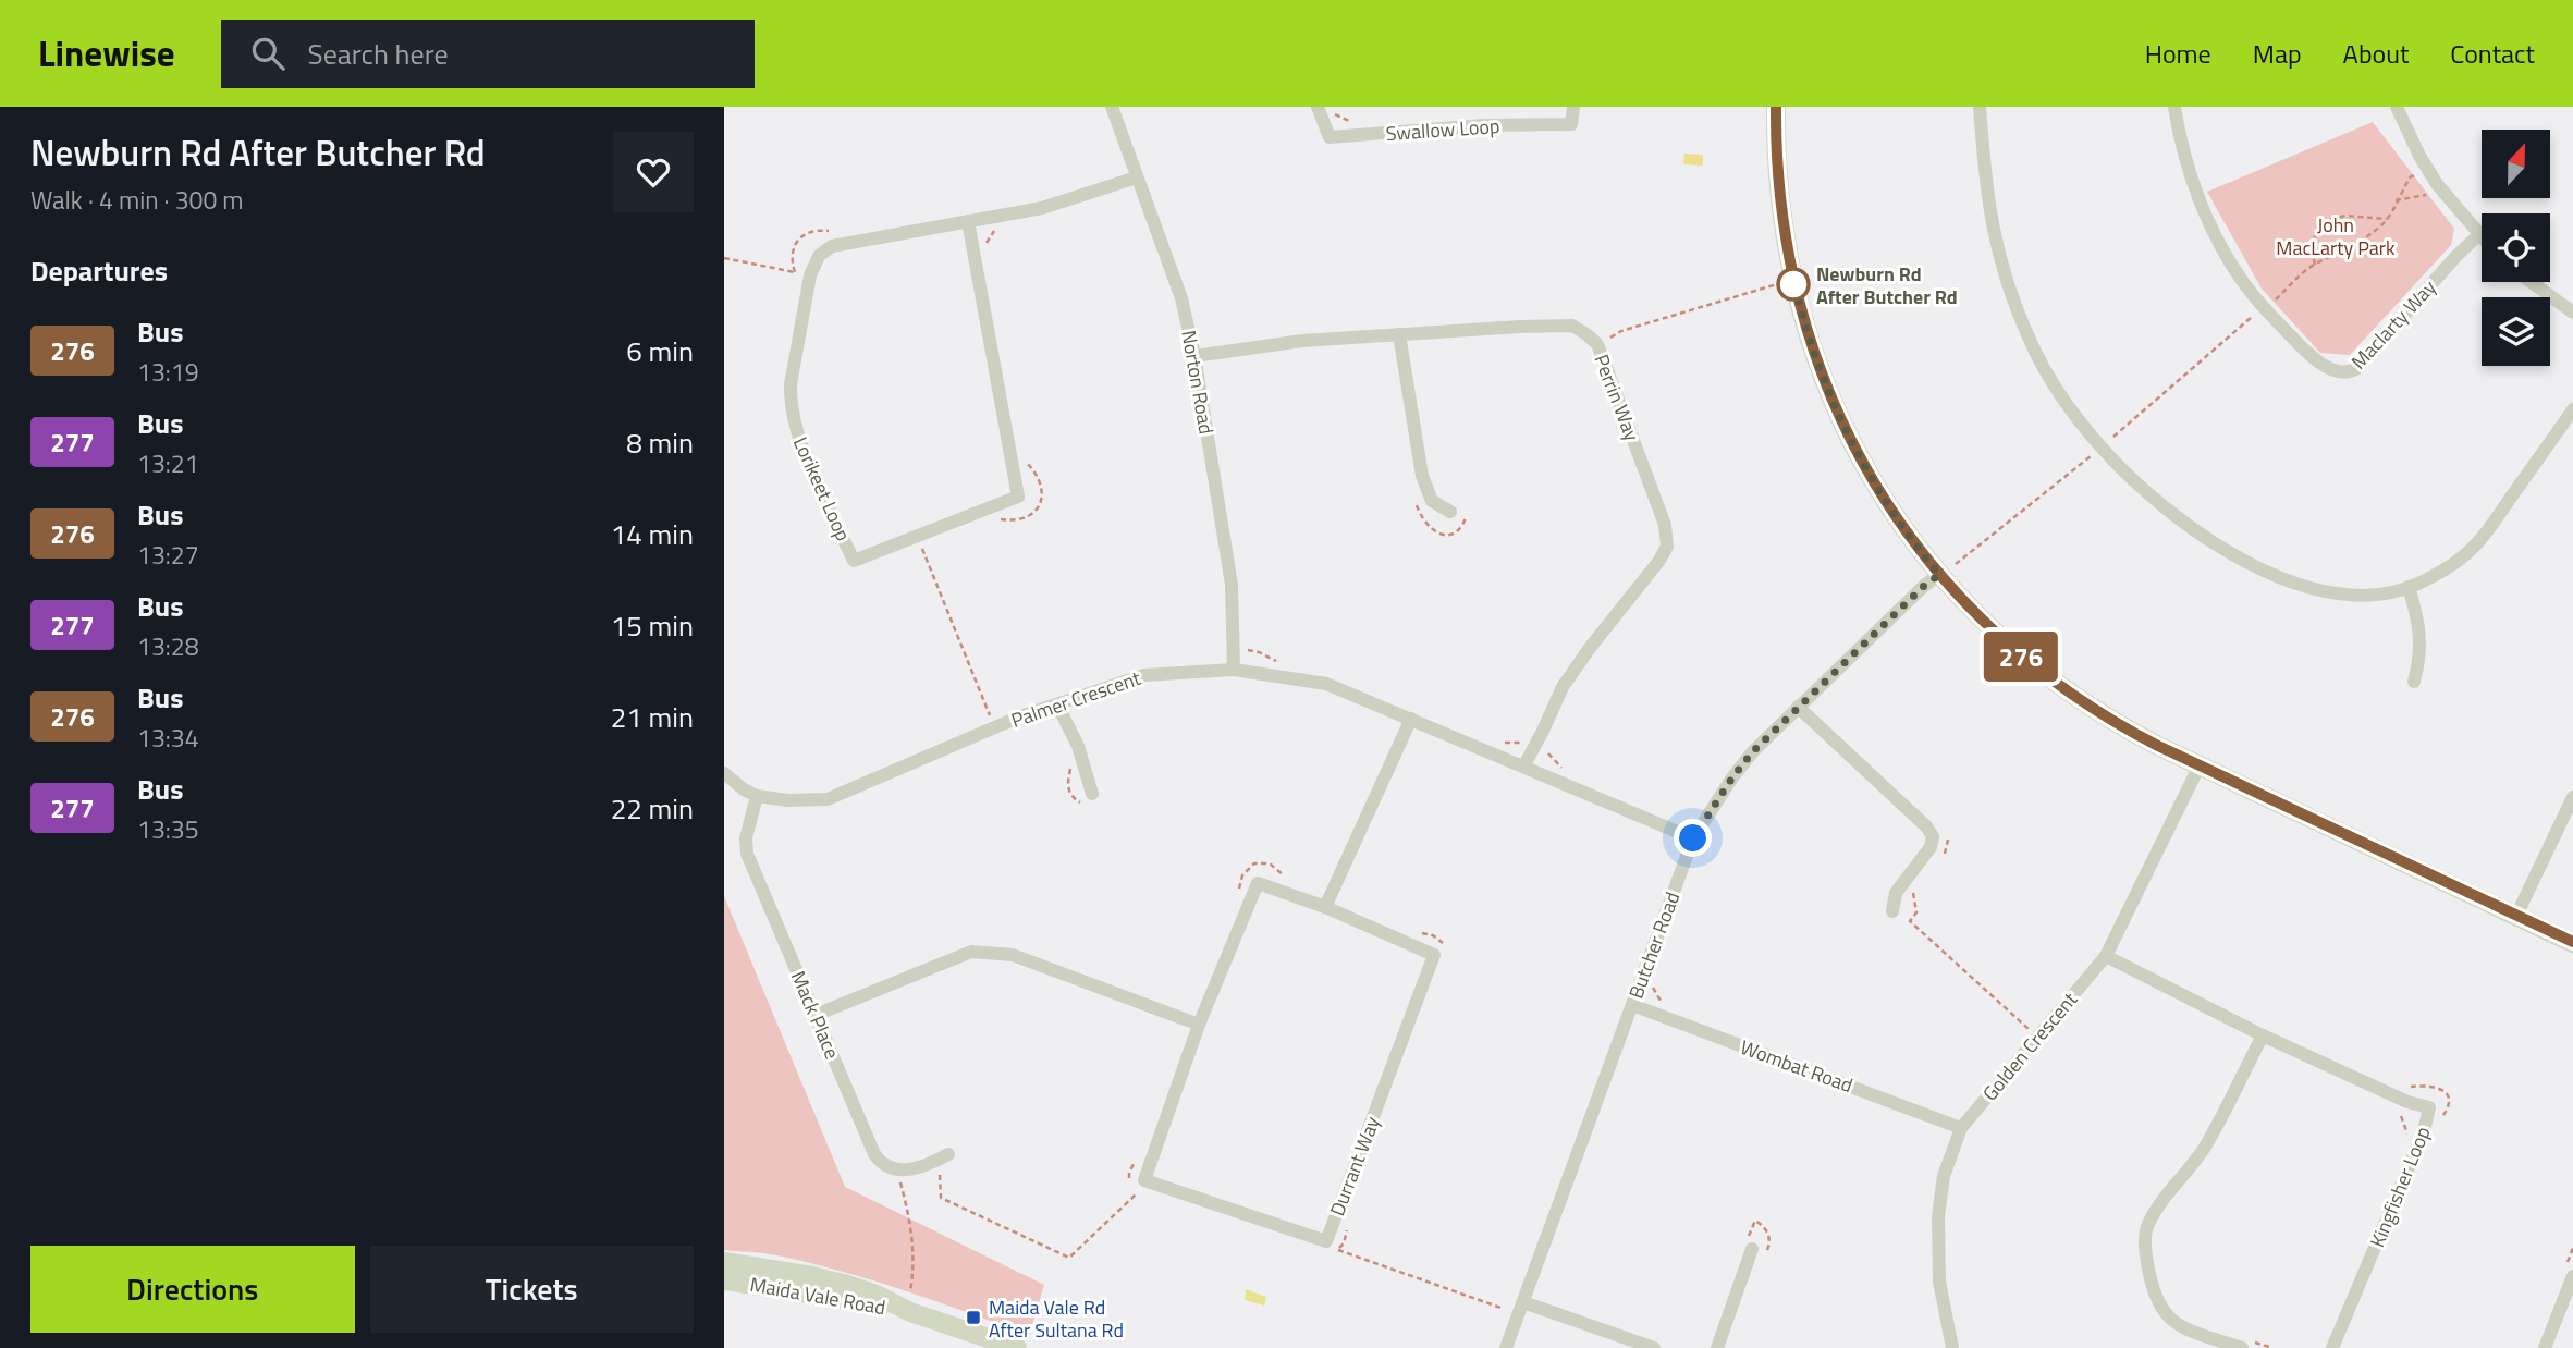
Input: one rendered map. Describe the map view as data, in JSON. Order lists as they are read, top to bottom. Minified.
{"streets":{"street":["Swallow Loop","Maclarty Way","Norton Road","Perrin Way","Lorikeet Loop","Palmer Crescent","Butcher Road","Mack Place","Golden Crescent","Wombat Road","Durrant Way","Kingfisher Loop","Maida Vale Road"]},"crossings":[["Norton Road","Perrin Way"],["Norton Road","Lorikeet Loop"],["Norton Road","Palmer Crescent"],["Perrin Way","Palmer Crescent"],["Palmer Crescent","Butcher Road"],["Palmer Crescent","Mack Place"],["Butcher Road","Wombat Road"],["Golden Crescent","Wombat Road"],["Golden Crescent","Kingfisher Loop"]],"parks":["John MacLarty Park"],"places":{"other":["Newburn Rd After Butcher Rd"],"transit":["Maida Vale Rd After Sultana Rd"]},"lines":["bus line 276"],"north":"top","page":{"header":"Linewise","search":"Search here","nav":["Home","Map","About","Contact"],"heading":[["Newburn Rd After Butcher Rd","Walk · 4 min · 300 m"],"Departures"],"on_map":"276","list":[{"mark":"276","name":"Bus","note":"13:19","value":"6 min"},{"mark":"277","name":"Bus","note":"13:21","value":"8 min"},{"mark":"276","name":"Bus","note":"13:27","value":"14 min"},{"mark":"277","name":"Bus","note":"13:28","value":"15 min"},{"mark":"276","name":"Bus","note":"13:34","value":"21 min"},{"mark":"277","name":"Bus","note":"13:35","value":"22 min"}],"buttons":["Directions","Tickets"]}}
